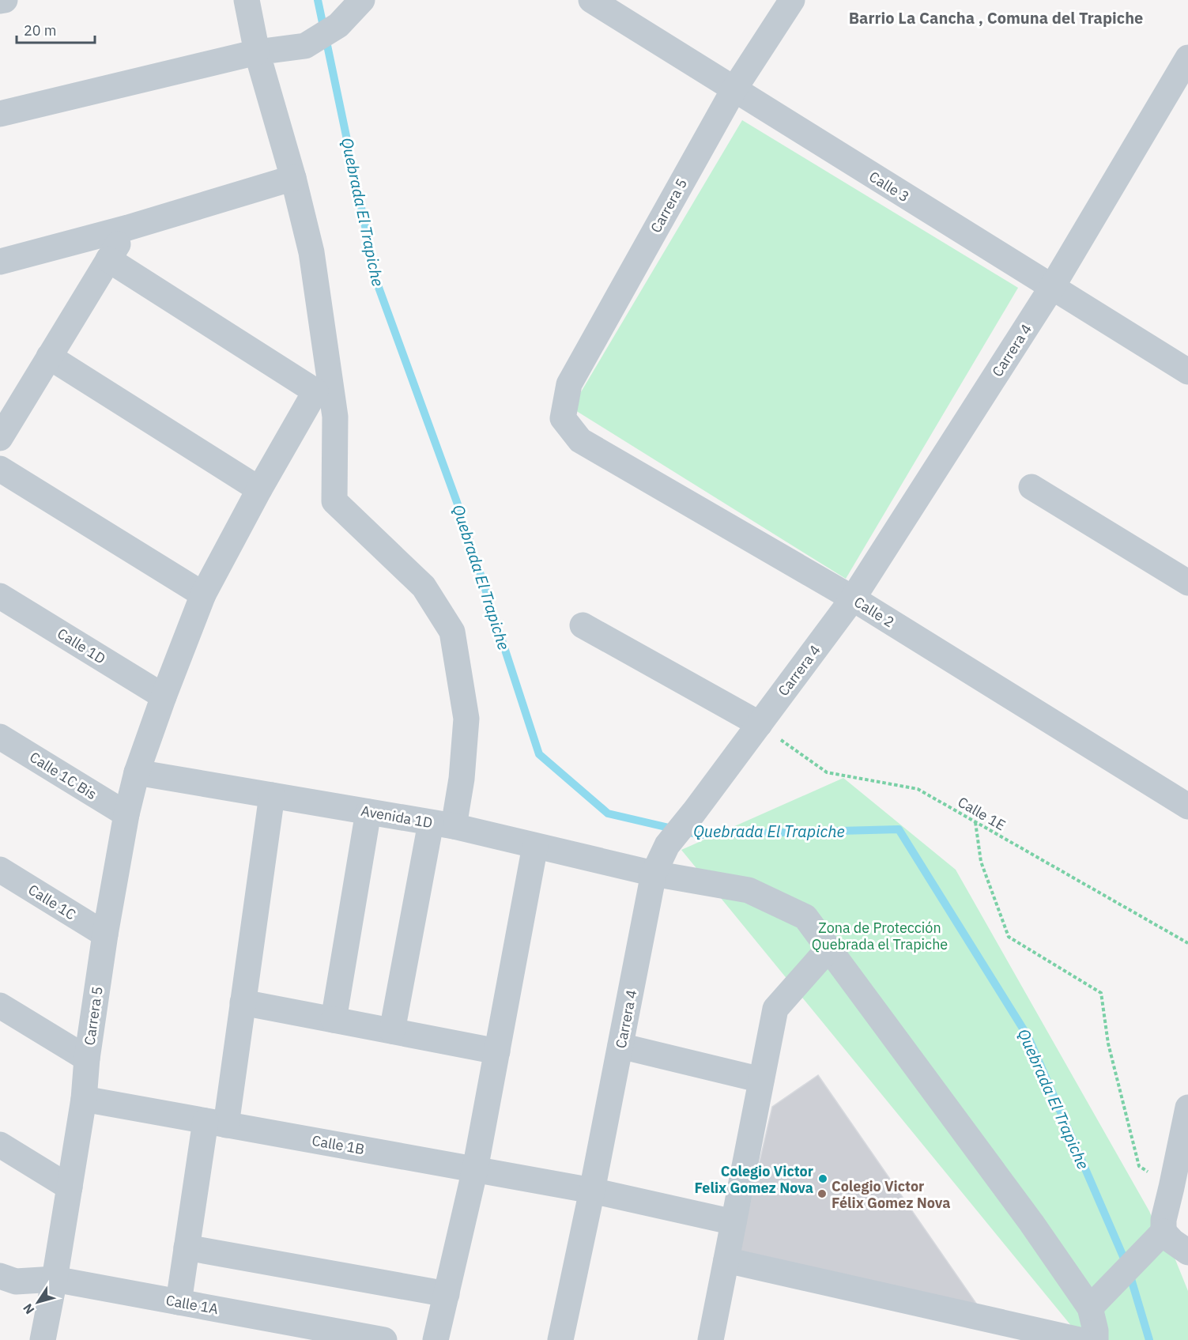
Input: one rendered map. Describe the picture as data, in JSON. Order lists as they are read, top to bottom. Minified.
{"streets":{"street":["Calle 3","Carrera 5","Carrera 4","Calle 2","Calle 1D","Calle 1C Bis","Avenida 1D","Calle 1C","Calle 1B","Calle 1A"],"path":["Calle 1E"]},"crossings":[["Calle 3","Carrera 5"],["Calle 3","Carrera 4"],["Carrera 5","Calle 2"],["Carrera 5","Calle 1D"],["Carrera 5","Calle 1C Bis"],["Carrera 5","Avenida 1D"],["Carrera 5","Calle 1C"],["Carrera 5","Calle 1B"],["Carrera 5","Calle 1A"],["Carrera 4","Calle 2"],["Carrera 4","Calle 1E"],["Carrera 4","Avenida 1D"],["Carrera 4","Calle 1B"]],"districts":["Barrio La Cancha , Comuna del Trapiche"],"water":["Quebrada El Trapiche"],"parks":["Zona de Protección Quebrada el Trapiche"],"places":["Colegio Victor Felix Gomez Nova","Colegio Victor Félix Gomez Nova"],"scale_bar":"20 m","north":"bottom left"}
